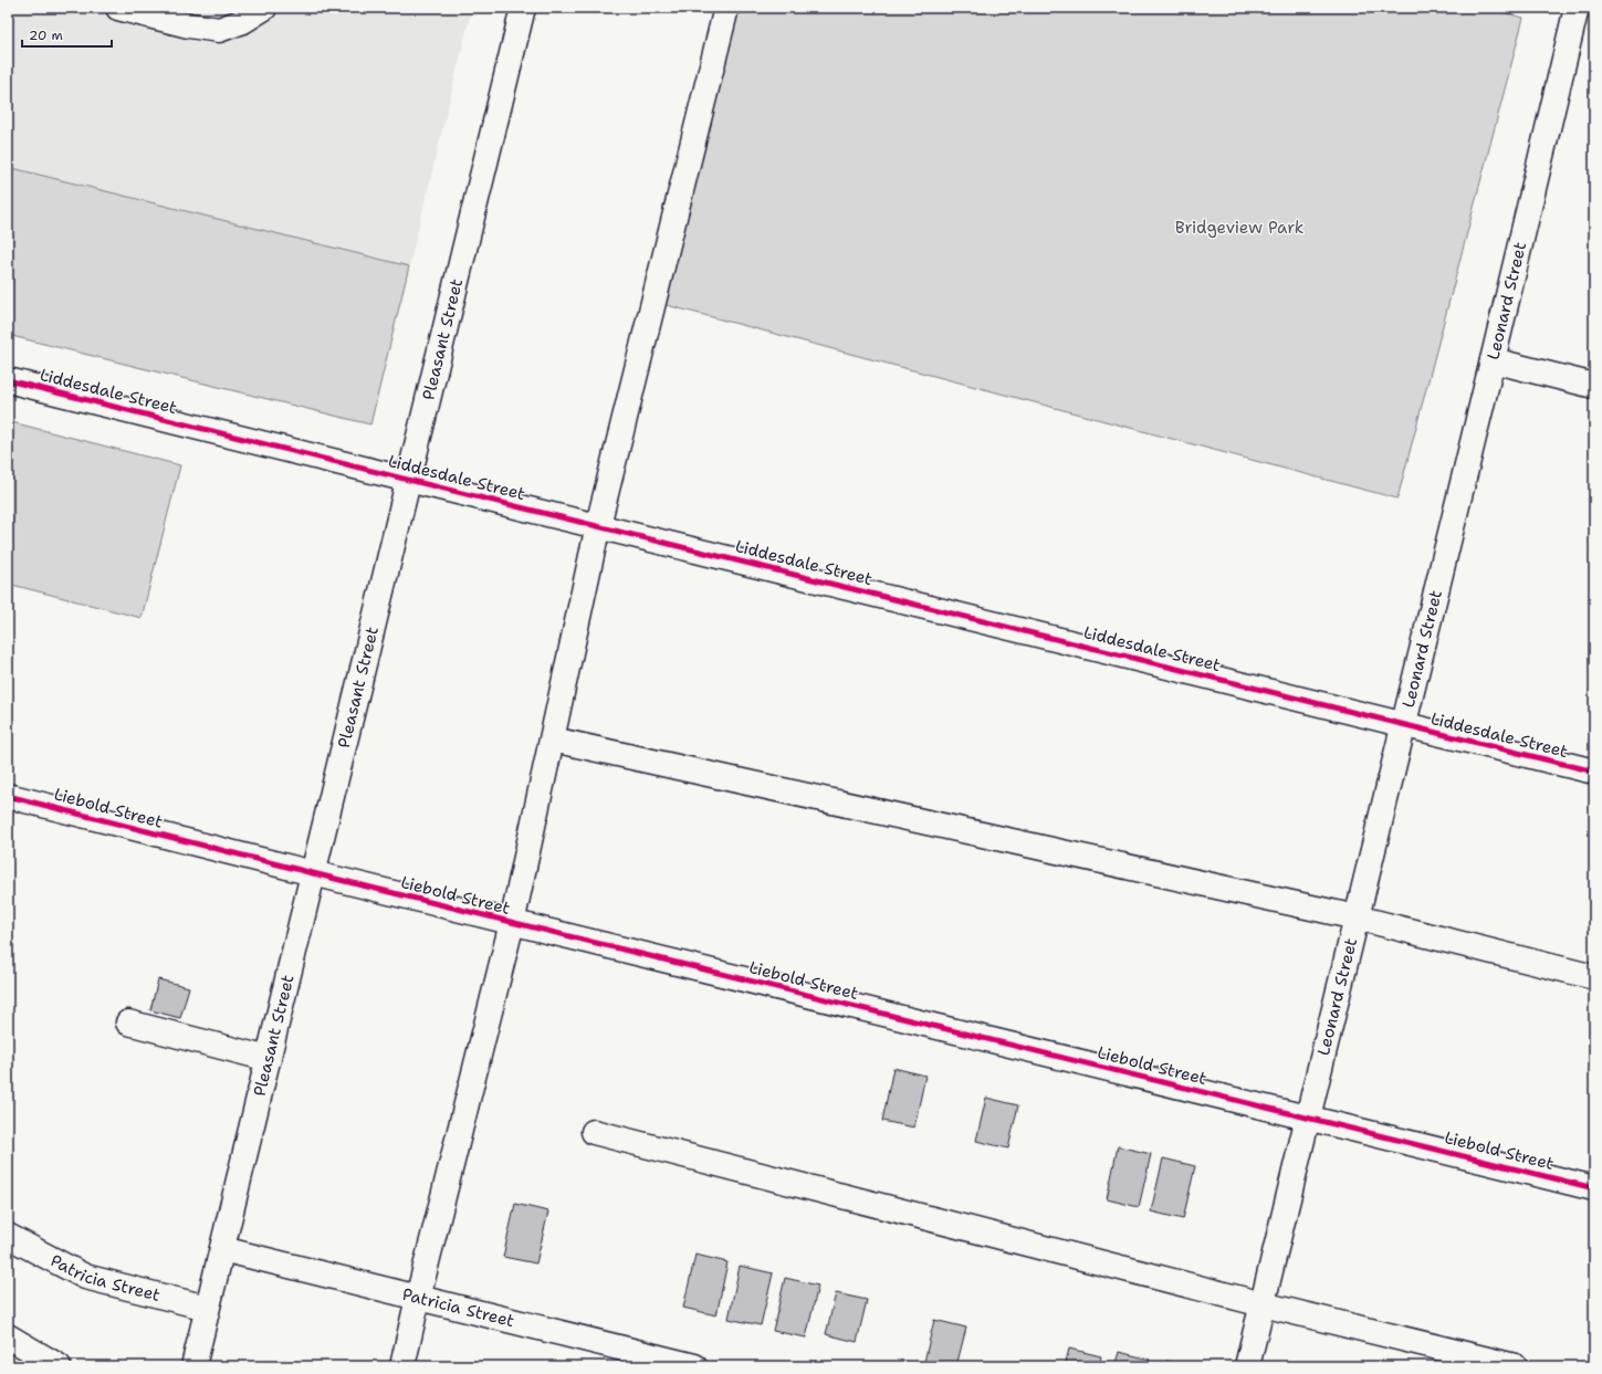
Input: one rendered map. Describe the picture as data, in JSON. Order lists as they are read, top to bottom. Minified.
{"streets":{"main road":["Leonard Street","Pleasant Street","Liddesdale Street","Liebold Street","Patricia Street"]},"crossings":[["Leonard Street","Liddesdale Street"],["Leonard Street","Liebold Street"],["Pleasant Street","Liddesdale Street"],["Pleasant Street","Liebold Street"],["Pleasant Street","Patricia Street"]],"parks":["Bridgeview Park"],"scale_bar":"20 m"}
